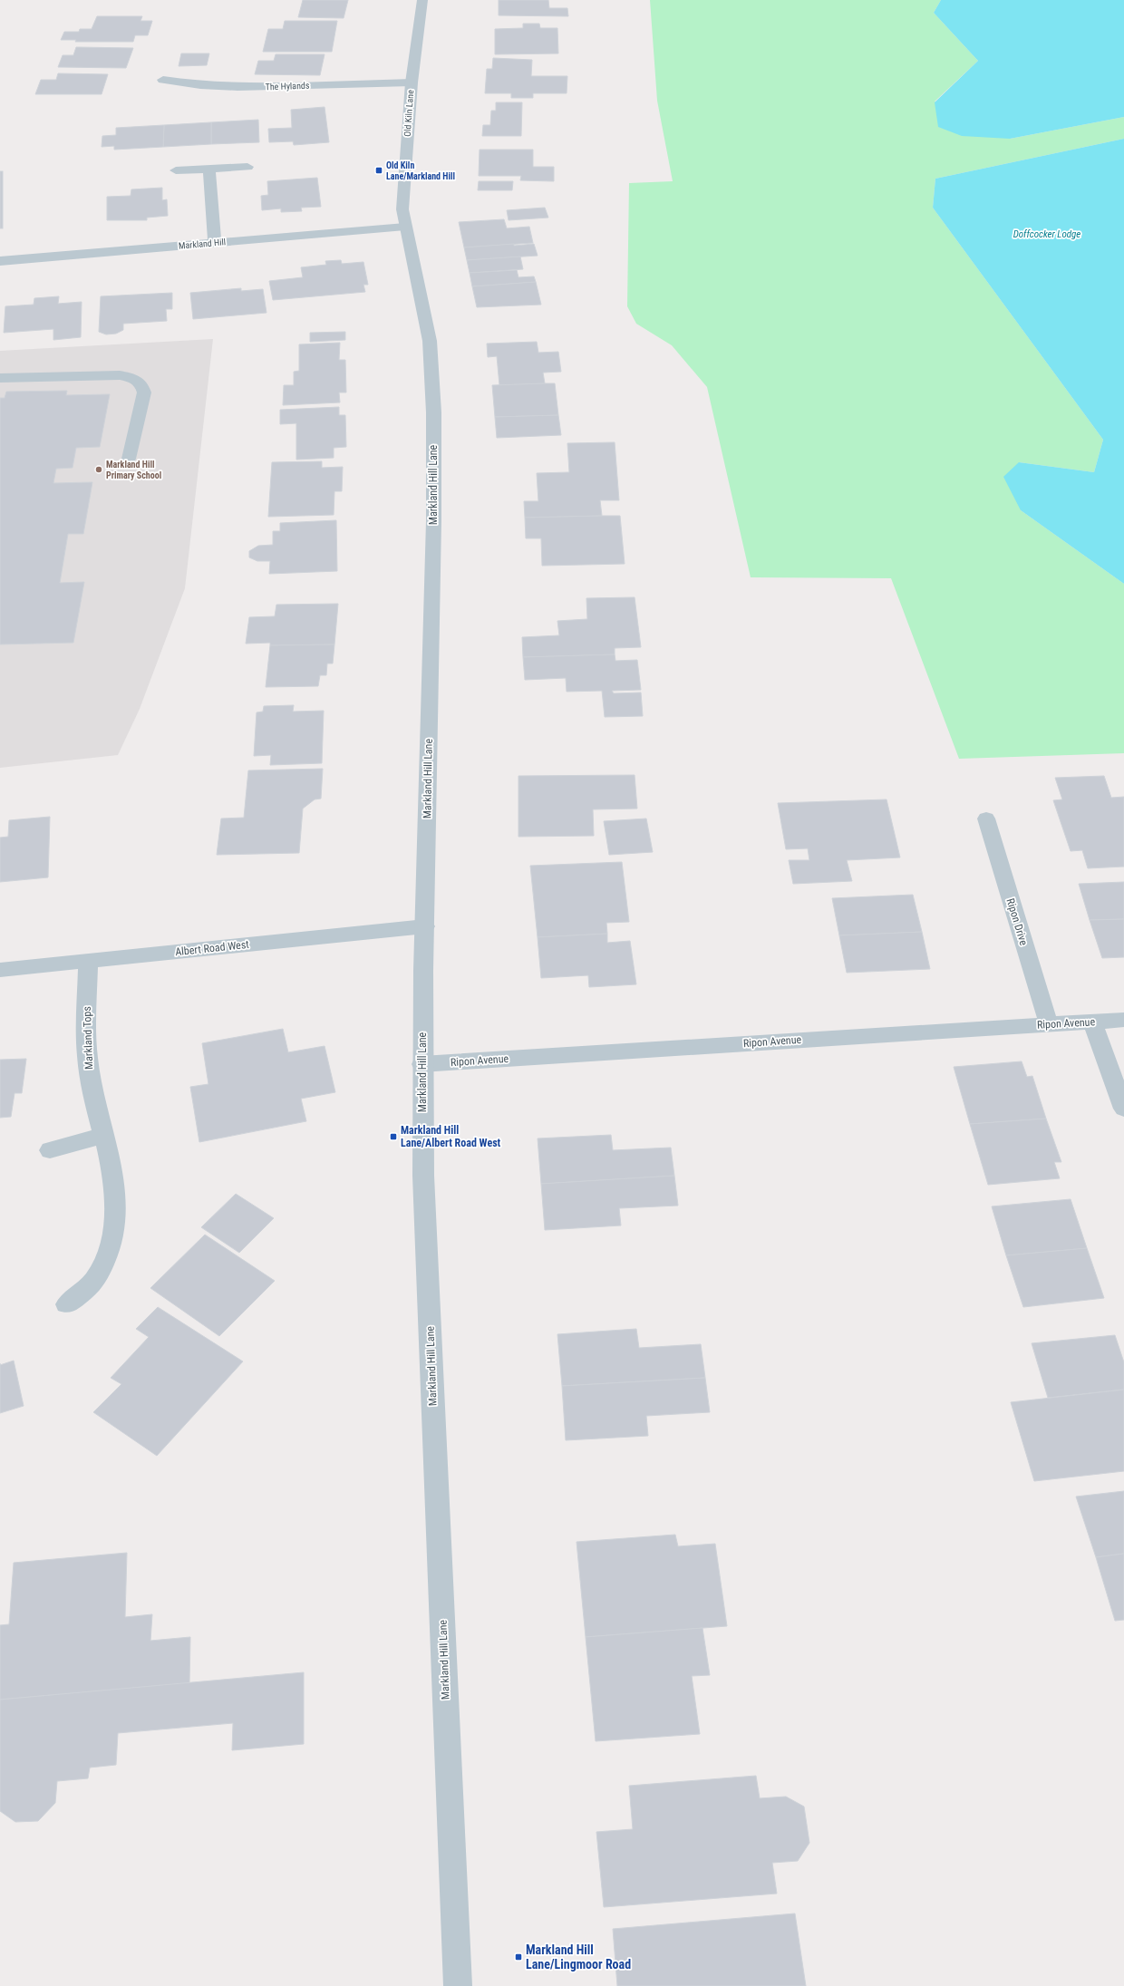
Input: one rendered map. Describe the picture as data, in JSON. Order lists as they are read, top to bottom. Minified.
{"streets":{"street":["The Hylands","Old Kiln Lane","Markland Hill","Markland Hill Lane","Ripon Drive","Albert Road West","Ripon Avenue","Markland Tops"]},"crossings":[["The Hylands","Old Kiln Lane"],["Old Kiln Lane","Markland Hill"],["Old Kiln Lane","Markland Hill Lane"],["Markland Hill","Markland Hill Lane"],["Markland Hill Lane","Albert Road West"],["Markland Hill Lane","Ripon Avenue"],["Ripon Drive","Ripon Avenue"],["Albert Road West","Markland Tops"]],"water":["Doffcocker Lodge"],"places":{"transit":["Old Kiln Lane/Markland Hill","Markland Hill Lane/Albert Road West","Markland Hill Lane/Lingmoor Road"],"other":["Markland Hill Primary School"]}}
